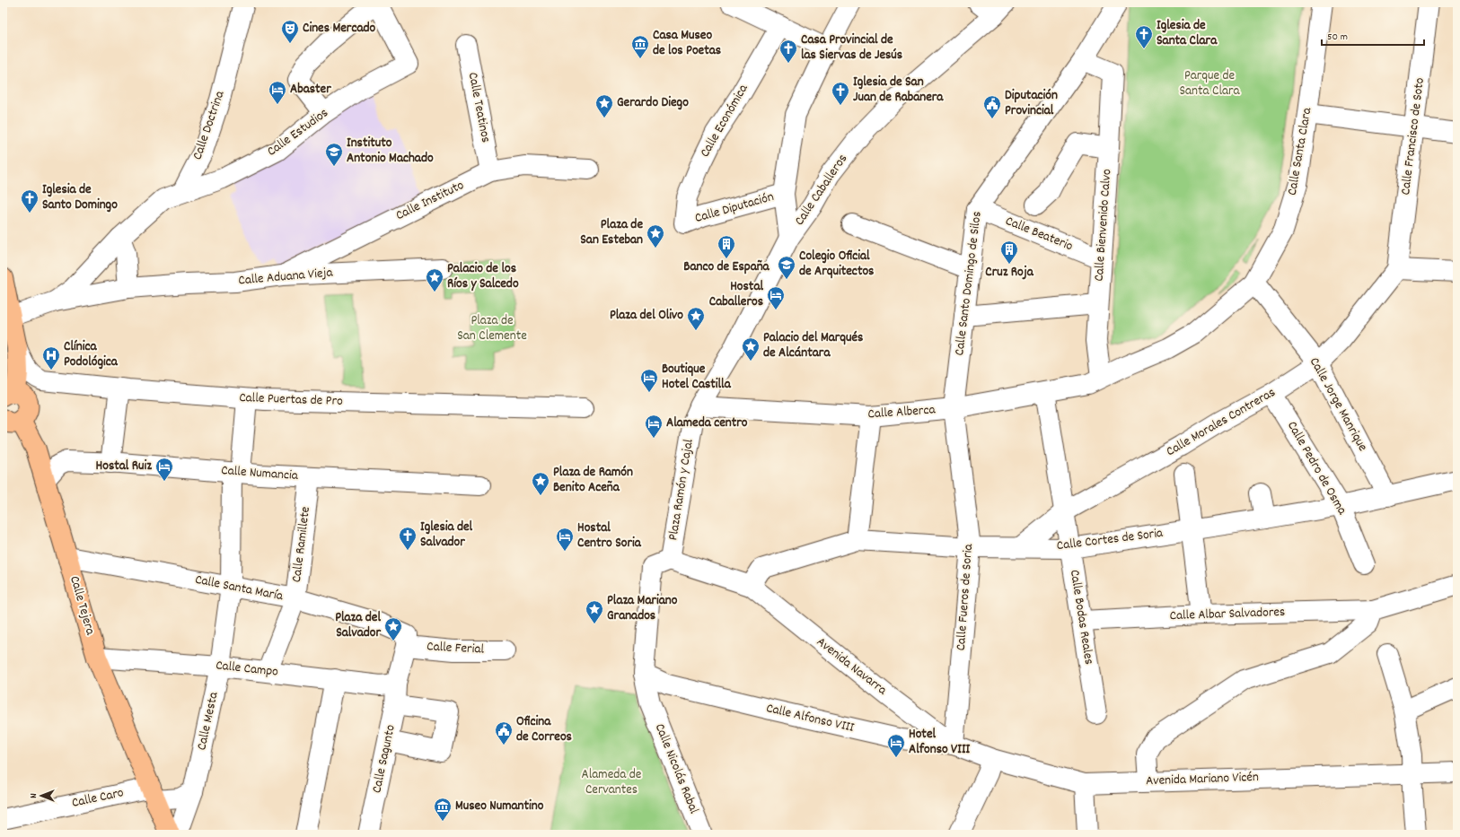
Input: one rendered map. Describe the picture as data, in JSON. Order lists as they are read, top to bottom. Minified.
{"streets":{"main road":["Calle Tejera"],"street":["Calle Teatinos","Calle Económica","Calle Doctrina","Calle Estudios","Calle Francisco de Soto","Calle Santa Clara","Calle Caballeros","Calle Instituto","Calle Diputación","Calle Bienvenido Calvo","Calle Beaterio","Calle Aduana Vieja","Calle Santo Domingo de Silos","Calle Puertas de Pro","Calle Jorge Manrique","Calle Alberca","Calle Morales Contreras","Calle Pedro de Osma","Calle Numancia","Plaza Ramón y Cajal","Calle Cortes de Soria","Calle Ramillete","Calle Santa María","Calle Fueros de Soria","Calle Albar Salvadores","Calle Bodas Reales","Calle Ferial","Avenida Navarra","Calle Campo","Calle Alfonso VIII","Calle Mesta","Calle Sagunto","Calle Nicolás Rabal","Avenida Mariano Vicén","Calle Caro"]},"crossings":[["Calle Teatinos","Calle Instituto"],["Calle Económica","Calle Diputación"],["Calle Doctrina","Calle Estudios"],["Calle Francisco de Soto","Calle Morales Contreras"],["Calle Santa Clara","Calle Bienvenido Calvo"],["Calle Santa Clara","Calle Jorge Manrique"],["Calle Santa Clara","Calle Alberca"],["Calle Caballeros","Calle Alberca"],["Calle Caballeros","Plaza Ramón y Cajal"],["Calle Instituto","Calle Aduana Vieja"],["Calle Bienvenido Calvo","Calle Beaterio"],["Calle Bienvenido Calvo","Calle Santo Domingo de Silos"],["Calle Bienvenido Calvo","Calle Alberca"],["Calle Beaterio","Calle Santo Domingo de Silos"],["Calle Santo Domingo de Silos","Calle Alberca"],["Calle Santo Domingo de Silos","Calle Fueros de Soria"],["Calle Puertas de Pro","Calle Mesta"],["Calle Jorge Manrique","Calle Morales Contreras"],["Calle Jorge Manrique","Calle Cortes de Soria"],["Calle Alberca","Plaza Ramón y Cajal"],["Calle Alberca","Calle Fueros de Soria"],["Calle Alberca","Calle Bodas Reales"],["Calle Morales Contreras","Calle Pedro de Osma"],["Calle Morales Contreras","Calle Cortes de Soria"],["Calle Morales Contreras","Calle Bodas Reales"],["Calle Pedro de Osma","Calle Cortes de Soria"],["Calle Numancia","Calle Ramillete"],["Calle Numancia","Calle Tejera"],["Calle Numancia","Calle Mesta"],["Calle Cortes de Soria","Calle Fueros de Soria"],["Calle Cortes de Soria","Calle Bodas Reales"],["Calle Cortes de Soria","Avenida Navarra"],["Calle Ramillete","Calle Santa María"],["Calle Ramillete","Calle Campo"],["Calle Santa María","Calle Tejera"],["Calle Santa María","Calle Ferial"],["Calle Santa María","Calle Mesta"],["Calle Fueros de Soria","Avenida Navarra"],["Calle Fueros de Soria","Calle Alfonso VIII"],["Calle Fueros de Soria","Avenida Mariano Vicén"],["Calle Tejera","Calle Campo"],["Calle Tejera","Calle Caro"],["Calle Albar Salvadores","Calle Bodas Reales"],["Avenida Navarra","Calle Alfonso VIII"],["Avenida Navarra","Avenida Mariano Vicén"],["Calle Campo","Calle Mesta"],["Calle Campo","Calle Sagunto"],["Calle Alfonso VIII","Avenida Mariano Vicén"]],"parks":["Parque de Santa Clara","Plaza de San Clemente","Alameda de Cervantes"],"places":{"theatre":["Cines Mercado"],"church":["Iglesia de Santa Clara","Casa Provincial de las Siervas de Jesús","Iglesia de San Juan de Rabanera","Iglesia de Santo Domingo","Iglesia del Salvador"],"museum":["Casa Museo de los Poetas","Museo Numantino"],"hotel":["Abaster","Hostal Caballeros","Boutique Hotel Castilla","Alameda centro","Hostal Ruiz","Hostal Centro Soria","Hotel Alfonso VIII"],"place":["Gerardo Diego","Plaza de San Esteban","Palacio de los Ríos y Salcedo","Plaza del Olivo","Palacio del Marqués de Alcántara","Plaza de Ramón Benito Aceña","Plaza Mariano Granados","Plaza del Salvador"],"public building":["Diputación Provincial","Oficina de Correos"],"school or university":["Instituto Antonio Machado","Colegio Oficial de Arquitectos"],"building":["Banco de España","Cruz Roja"],"hospital":["Clínica Podológica"]},"scale_bar":"50 m","north":"left"}
